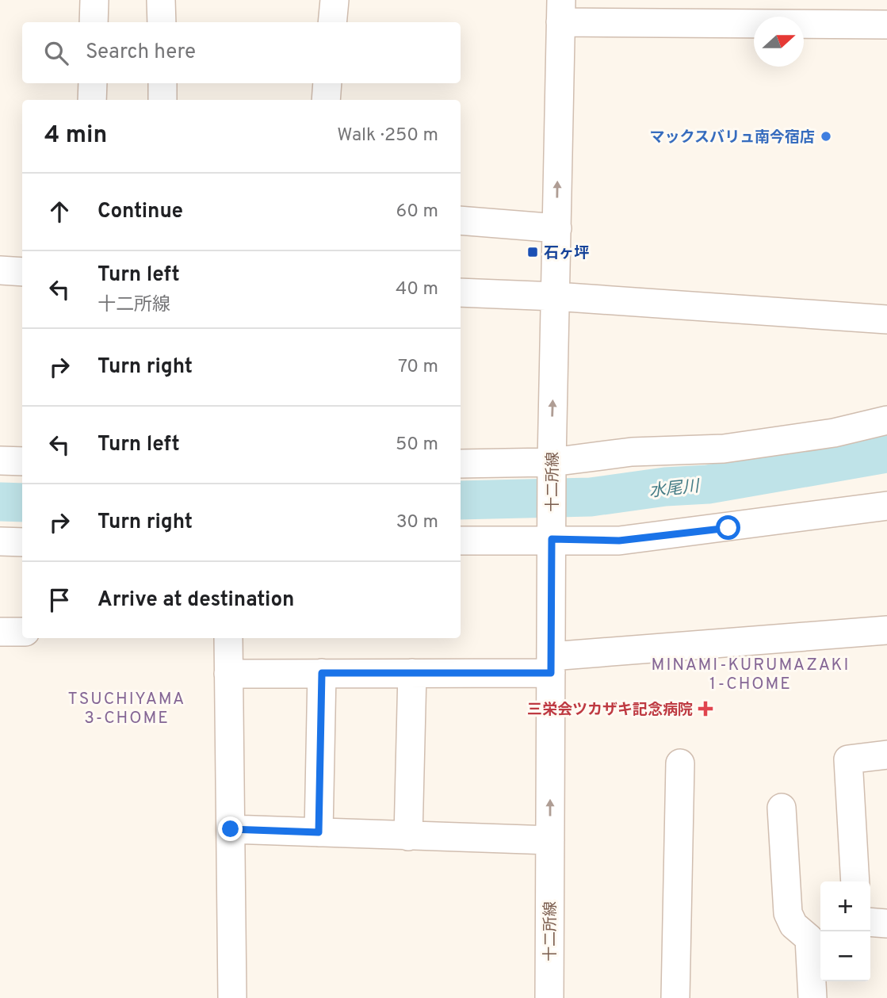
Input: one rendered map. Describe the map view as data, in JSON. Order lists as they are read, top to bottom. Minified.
{"streets":{"street":["十二所線"]},"districts":["MINAMI-KURUMAZAKI 1-CHOME","TSUCHIYAMA 3-CHOME"],"water":["水尾川"],"places":{"other":["マックスバリュ南今宿店"],"transit":["石ヶ坪"],"health":["三栄会ツカザキ記念病院"]},"north":"right","page":{"search":"Search here","heading":["4 min","Walk · 250 m"],"list":[["Continue","60 m"],["Turn left","十二所線","40 m"],["Turn right","70 m"],["Turn left","50 m"],["Turn right","30 m"],"Arrive at destination"],"map_buttons":["+","−"]}}
